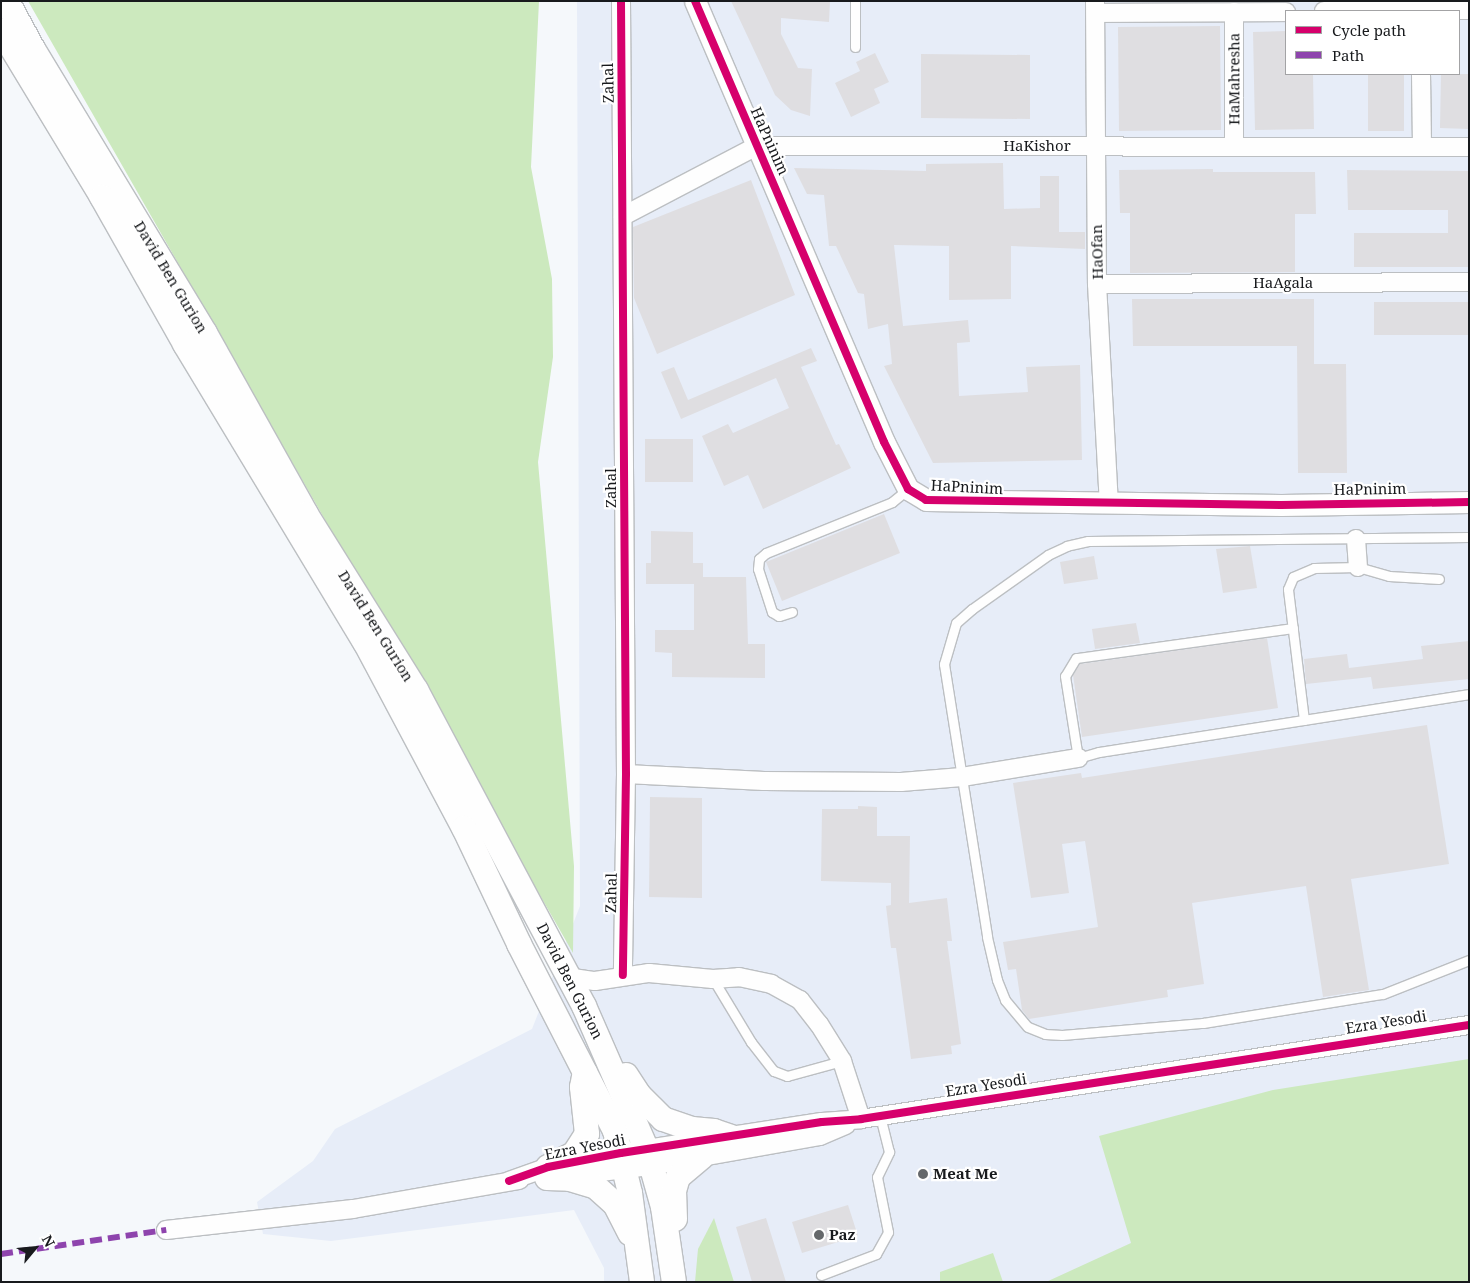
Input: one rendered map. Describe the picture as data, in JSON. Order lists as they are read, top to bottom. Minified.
{"streets":{"main road":["David Ben Gurion"],"street":["HaMahresha","Zahal","HaPninim","HaKishor","HaOfan","HaAgala","Ezra Yesodi"]},"crossings":[["HaMahresha","HaKishor"],["Zahal","HaKishor"],["HaPninim","HaKishor"],["HaPninim","HaOfan"],["HaKishor","HaOfan"],["HaOfan","HaAgala"],["David Ben Gurion","Ezra Yesodi"]],"places":["Meat Me","Paz"],"legend":["Cycle path","Path"],"north":"top right"}
